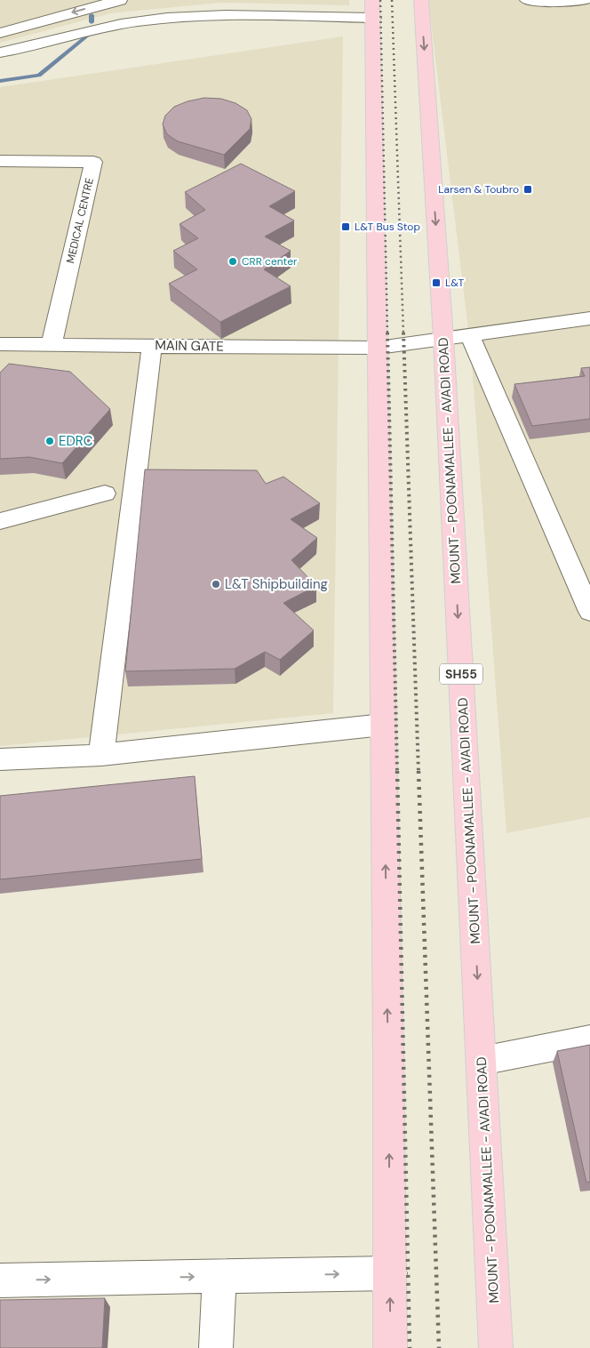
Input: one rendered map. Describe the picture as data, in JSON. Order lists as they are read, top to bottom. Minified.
{"streets":{"main road":["MOUNT - POONAMALLEE - AVADI ROAD","SH55"],"lane":["MEDICAL CENTRE","MAIN GATE"]},"crossings":[["MEDICAL CENTRE","MAIN GATE"],["MAIN GATE","MOUNT - POONAMALLEE - AVADI ROAD"]],"places":{"transit":["Larsen & Toubro","L&T Bus Stop","L&T"],"other":["CRR center","EDRC","L&T Shipbuilding"]}}
